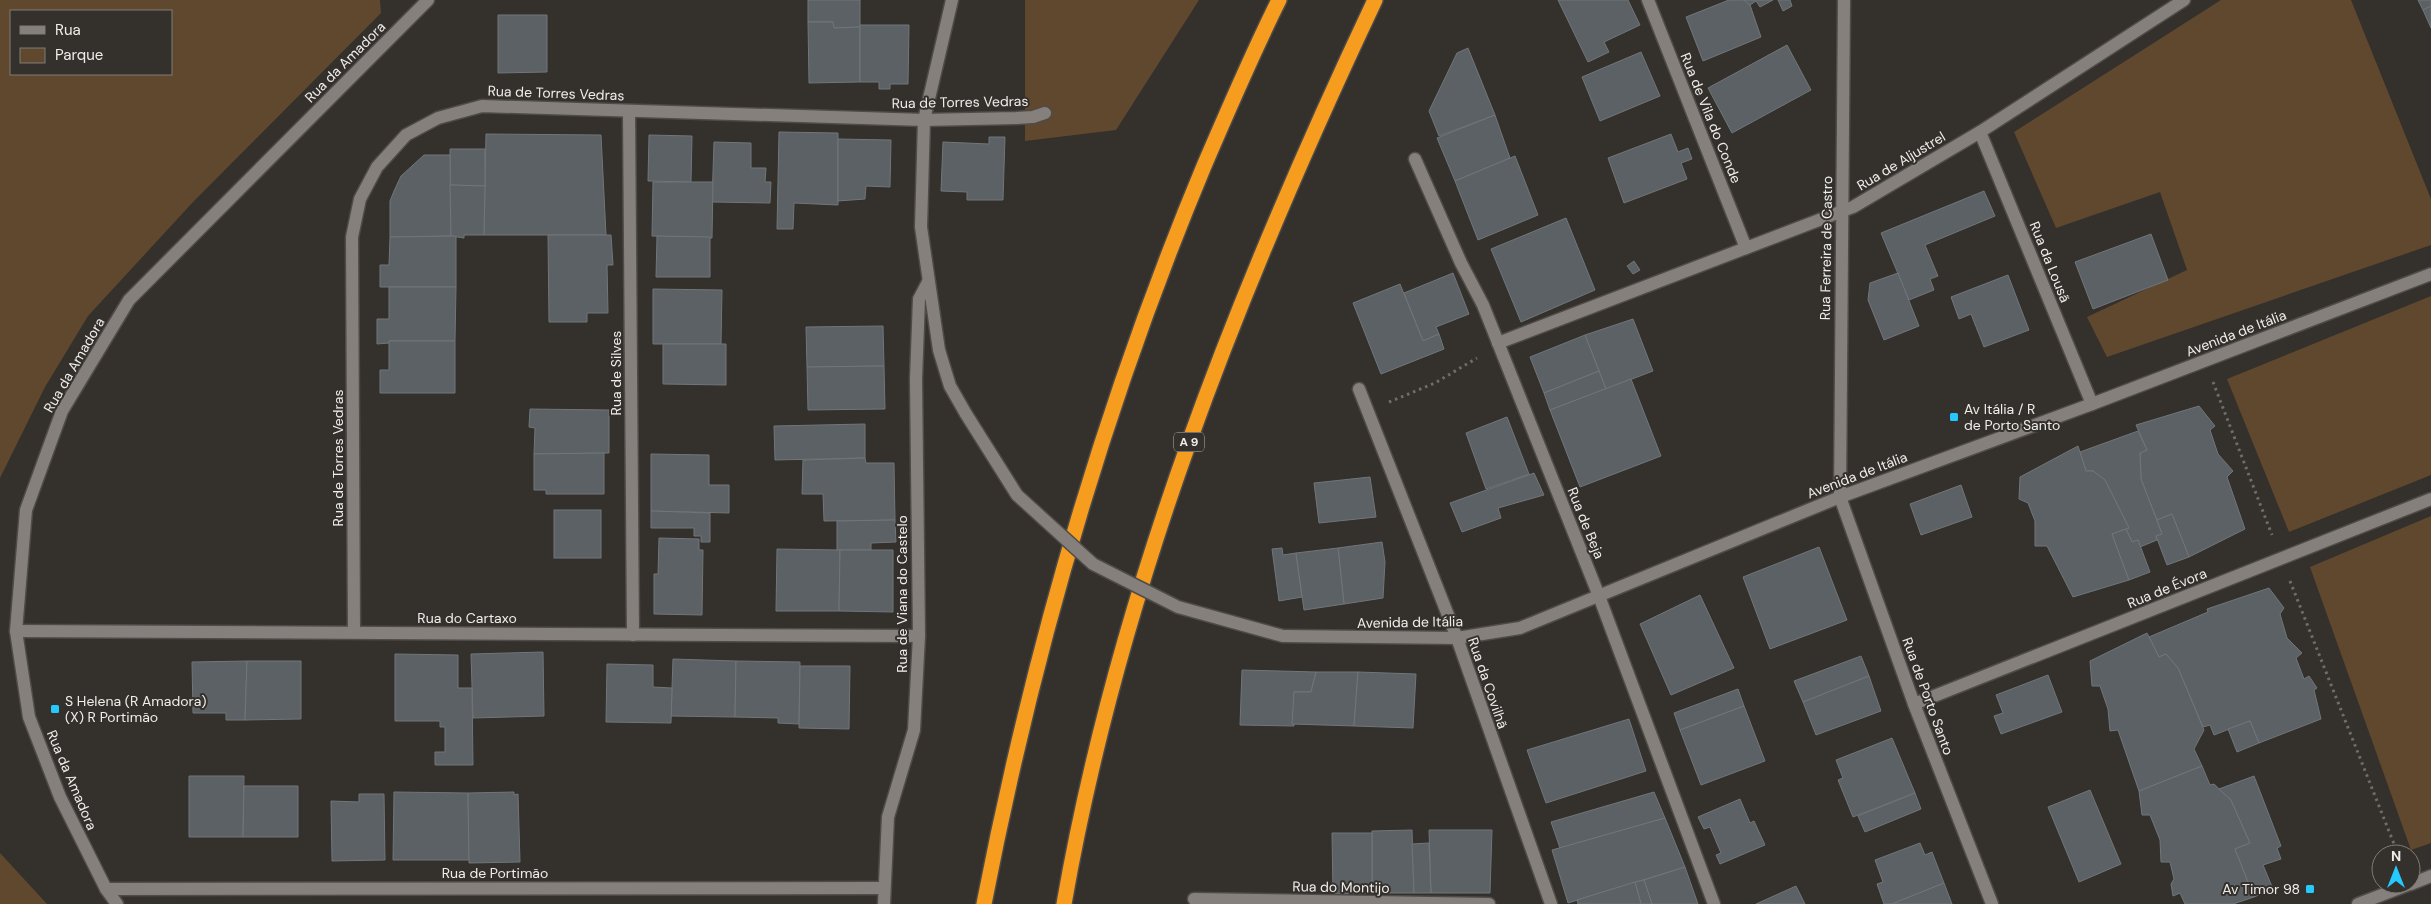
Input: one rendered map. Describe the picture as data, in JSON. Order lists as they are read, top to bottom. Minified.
{"streets":{"highway":["A 9"],"street":["Rua da Amadora","Rua de Torres Vedras","Rua de Vila do Conde","Rua de Aljustrel","Rua Ferreira de Castro","Rua da Lousã","Avenida de Itália","Rua de Silves","Rua de Beja","Rua de Évora","Rua de Viana do Castelo","Rua do Cartaxo","Rua da Covilhã","Rua de Porto Santo","Rua de Portimão","Rua do Montijo"]},"crossings":[["Rua da Amadora","Rua do Cartaxo"],["Rua da Amadora","Rua de Portimão"],["Rua de Torres Vedras","Avenida de Itália"],["Rua de Torres Vedras","Rua de Silves"],["Rua de Torres Vedras","Rua do Cartaxo"],["Rua de Vila do Conde","Rua de Aljustrel"],["Rua de Aljustrel","Rua Ferreira de Castro"],["Rua de Aljustrel","Rua da Lousã"],["Rua de Aljustrel","Rua de Beja"],["Rua Ferreira de Castro","Avenida de Itália"],["Rua Ferreira de Castro","Rua de Porto Santo"],["Rua da Lousã","Avenida de Itália"],["Avenida de Itália","Rua de Beja"],["Avenida de Itália","Rua de Viana do Castelo"],["Avenida de Itália","Rua da Covilhã"],["Avenida de Itália","Rua de Porto Santo"],["Rua de Silves","Rua do Cartaxo"],["Rua de Évora","Rua de Porto Santo"],["Rua de Viana do Castelo","Rua do Cartaxo"],["Rua de Viana do Castelo","Rua de Portimão"]],"places":{"transit":["Av Itália / R de Porto Santo","S Helena (R Amadora) (X) R Portimão","Av Timor 98"]},"legend":["Rua","Parque"],"north":"top"}
